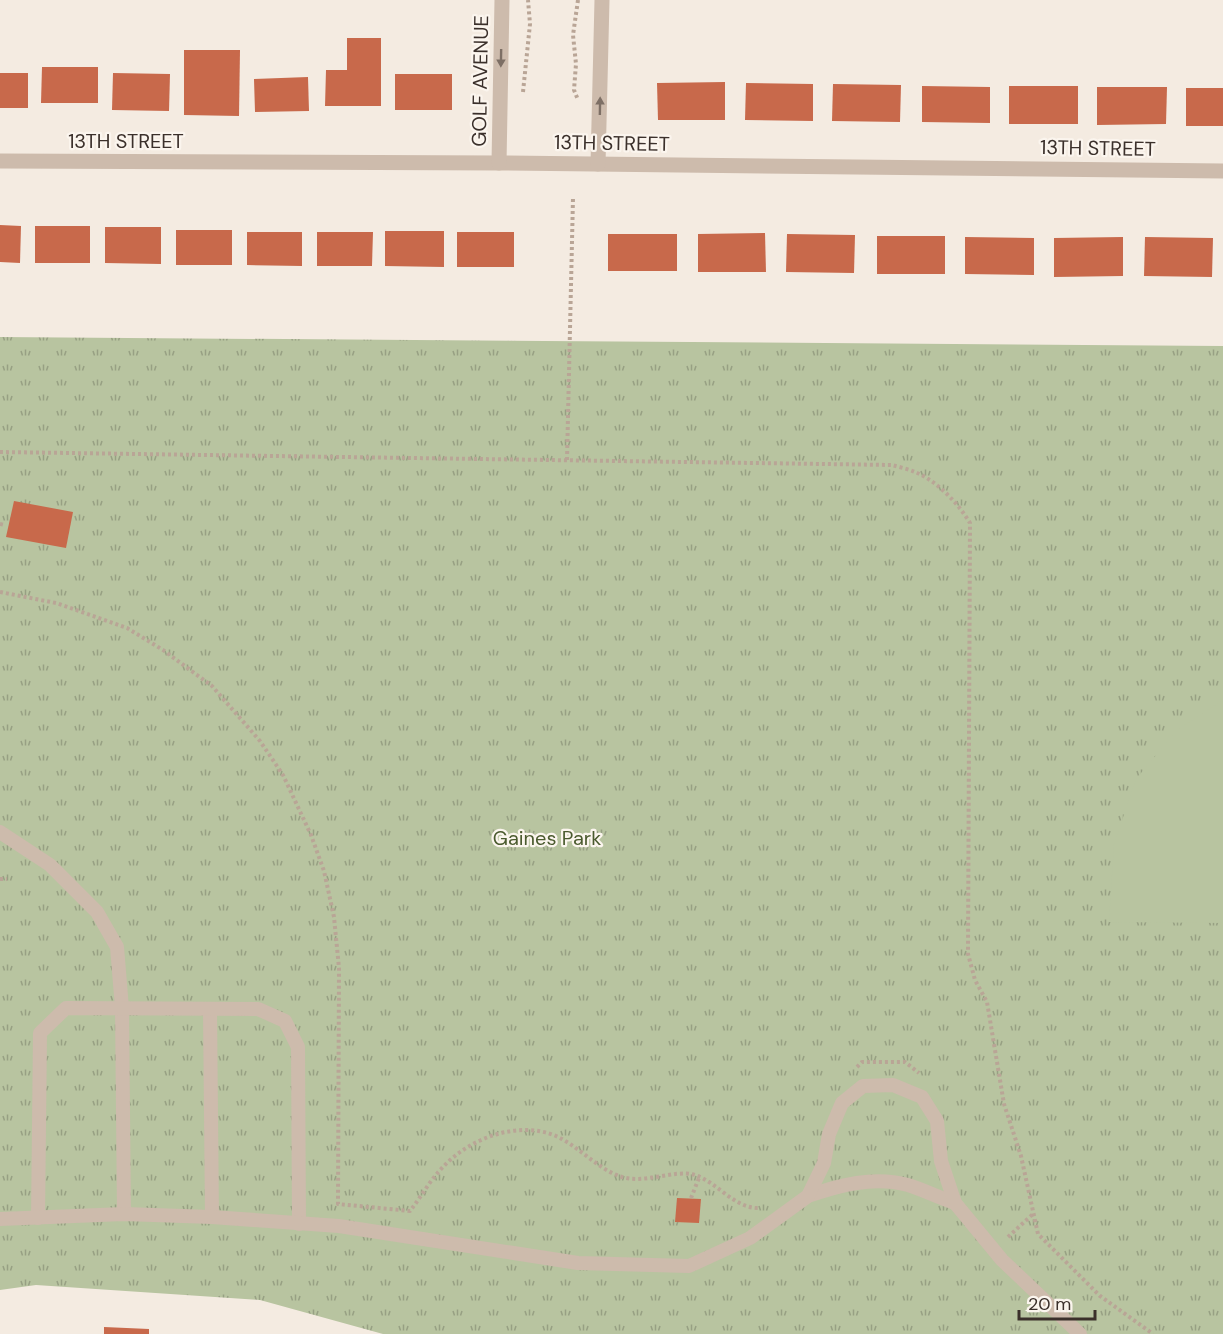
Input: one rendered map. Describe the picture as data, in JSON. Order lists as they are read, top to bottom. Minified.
{"streets":{"street":["GOLF AVENUE","13TH STREET"]},"crossings":[["GOLF AVENUE","13TH STREET"]],"parks":["Gaines Park"],"scale_bar":"20 m"}
